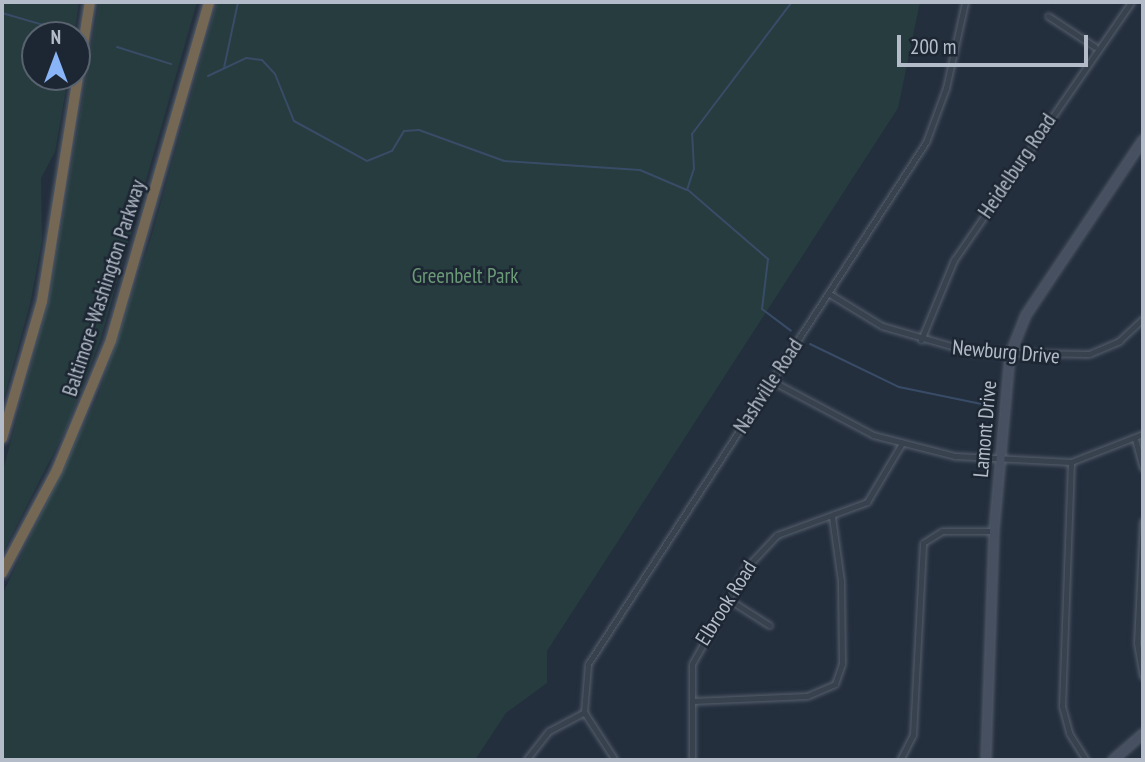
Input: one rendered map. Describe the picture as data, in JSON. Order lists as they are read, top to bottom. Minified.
{"streets":{"highway":["Baltimore-Washington Parkway"],"street":["Heidelburg Road","Newburg Drive","Nashville Road","Lamont Drive","Elbrook Road"]},"crossings":[["Heidelburg Road","Newburg Drive"],["Newburg Drive","Nashville Road"],["Newburg Drive","Lamont Drive"]],"parks":["Greenbelt Park"],"scale_bar":"200 m","north":"top"}
